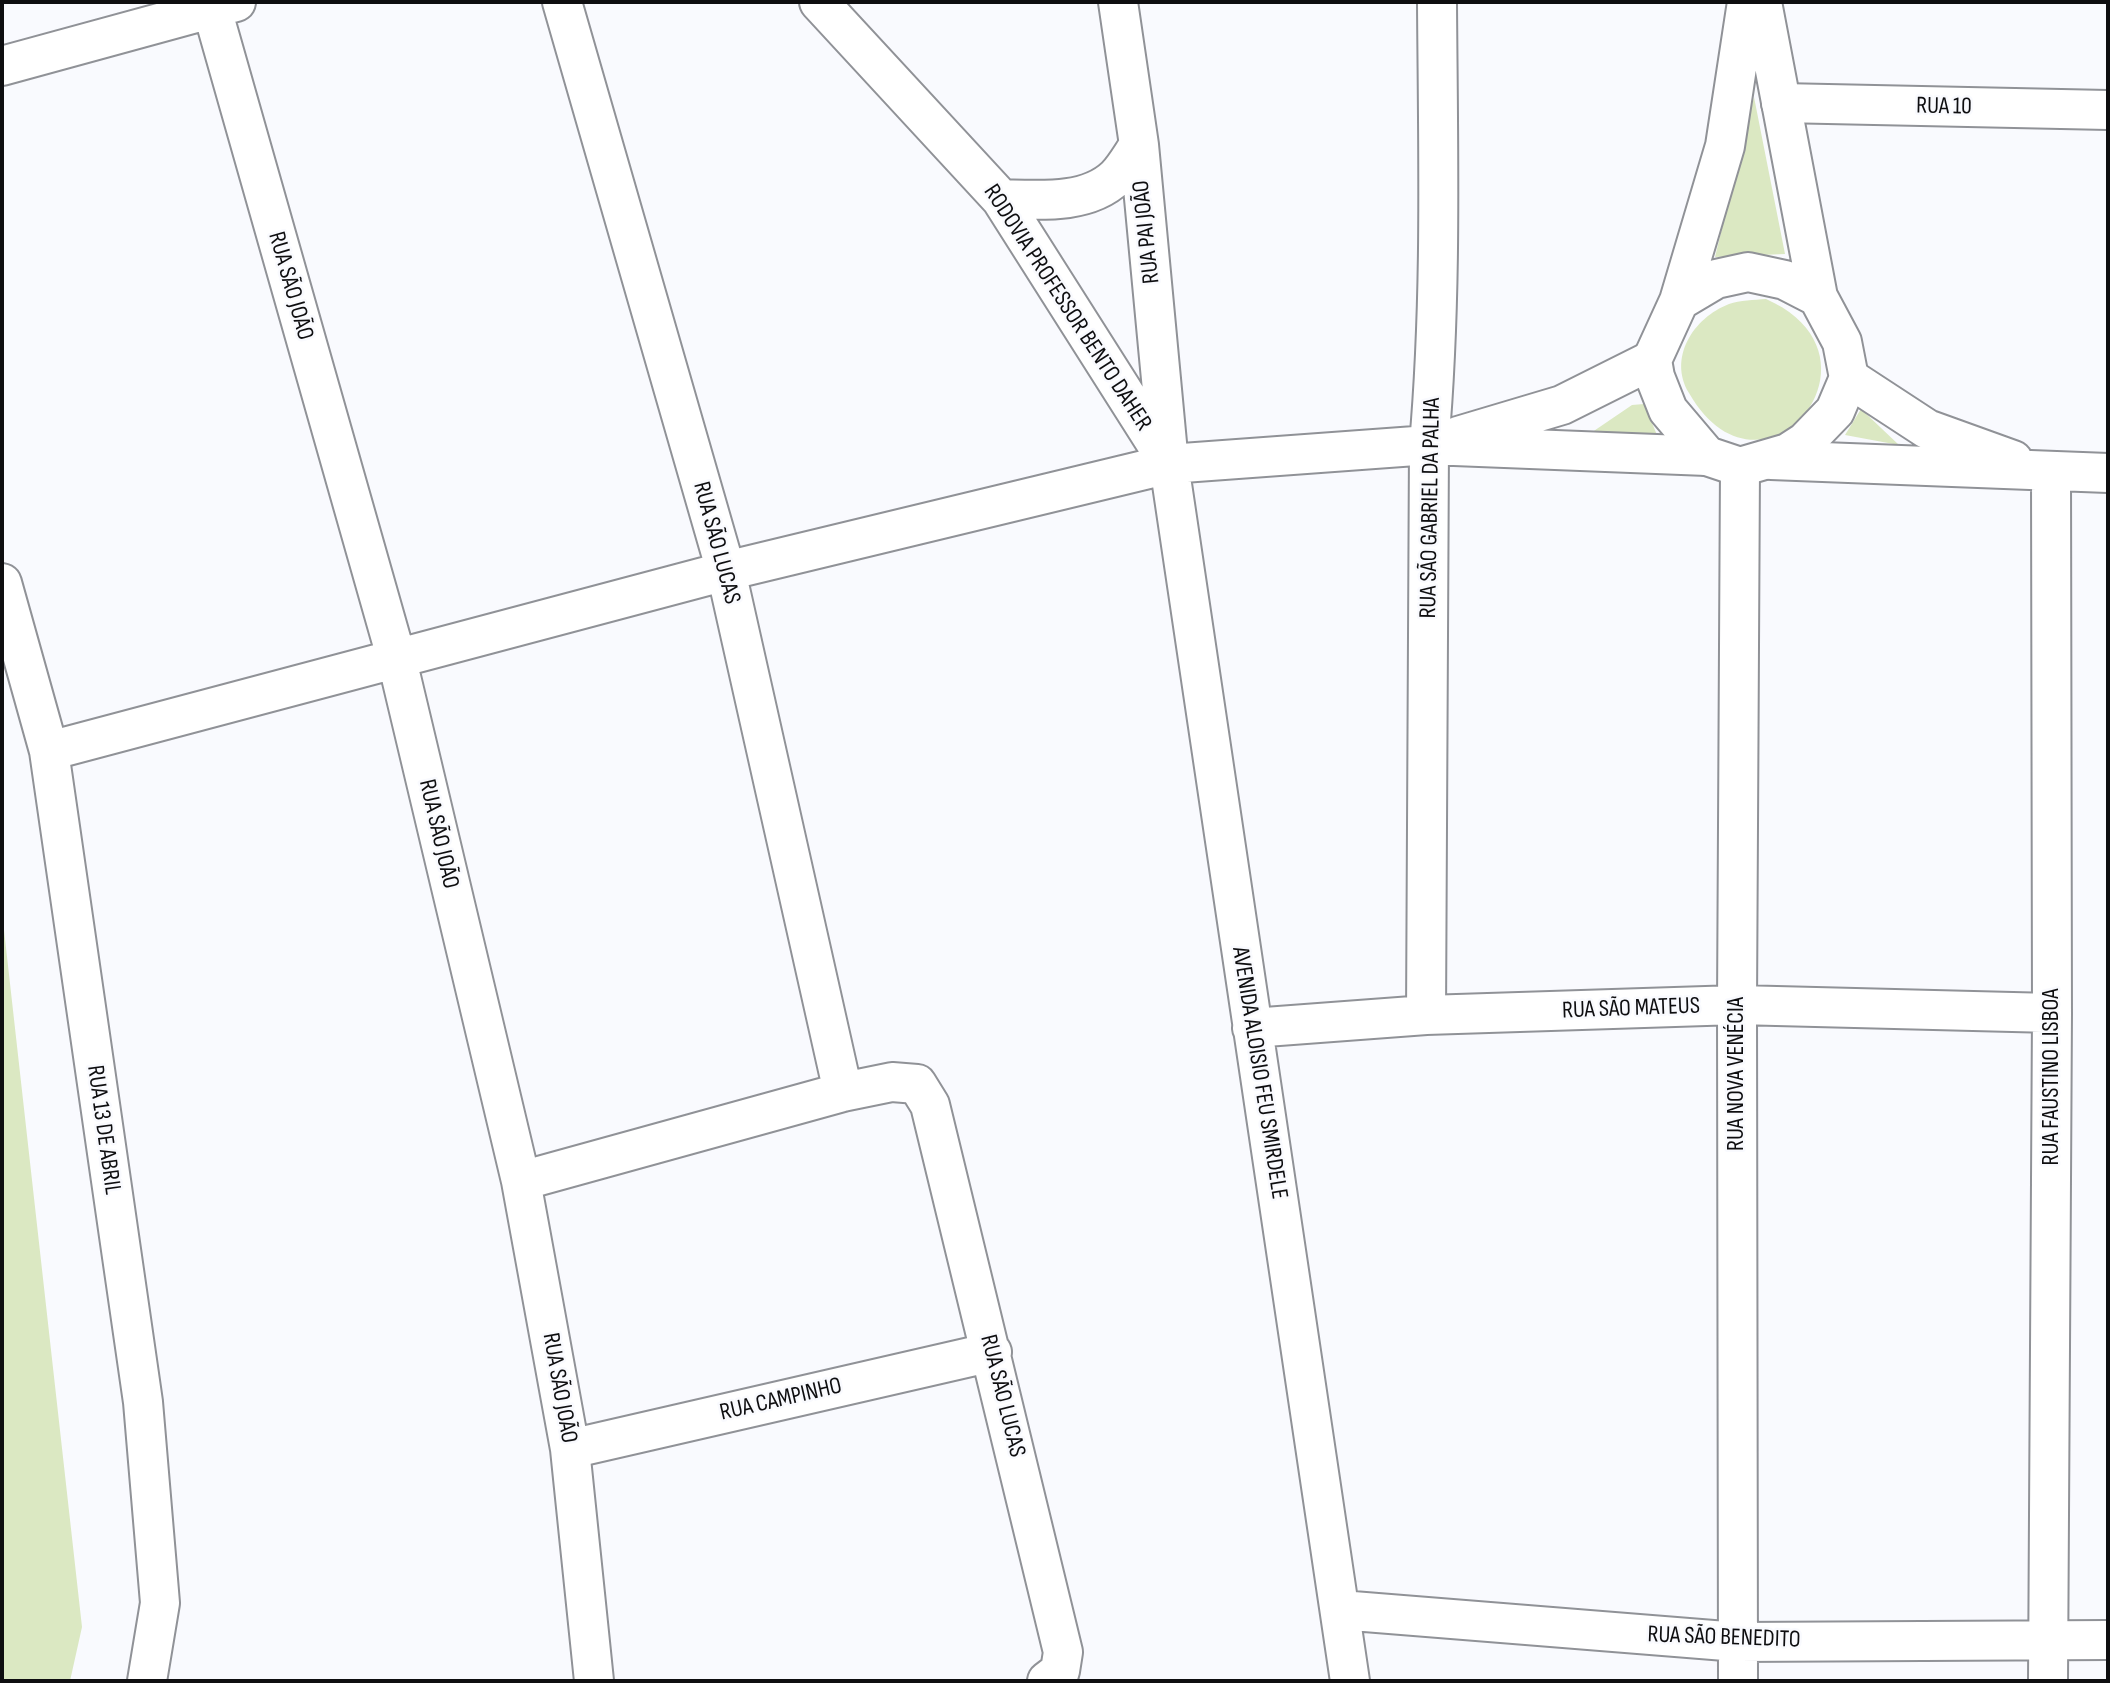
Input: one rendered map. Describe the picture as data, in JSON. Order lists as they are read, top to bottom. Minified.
{"streets":{"street":["RUA 10","RUA PAI JOÃO","RUA SÃO JOÃO","RODOVIA PROFESSOR BENTO DAHER","RUA SÃO GABRIEL DA PALHA","RUA SÃO LUCAS","RUA SÃO MATEUS","AVENIDA ALOISIO FEU SMIRDELE","RUA NOVA VENÉCIA","RUA FAUSTINO LISBOA","RUA 13 DE ABRIL","RUA CAMPINHO","RUA SÃO BENEDITO"]},"crossings":[["RUA PAI JOÃO","RODOVIA PROFESSOR BENTO DAHER"],["RUA PAI JOÃO","AVENIDA ALOISIO FEU SMIRDELE"],["RUA SÃO JOÃO","RUA CAMPINHO"],["RODOVIA PROFESSOR BENTO DAHER","AVENIDA ALOISIO FEU SMIRDELE"],["RUA SÃO GABRIEL DA PALHA","RUA SÃO MATEUS"],["RUA SÃO LUCAS","RUA CAMPINHO"],["RUA SÃO MATEUS","AVENIDA ALOISIO FEU SMIRDELE"],["RUA SÃO MATEUS","RUA NOVA VENÉCIA"],["RUA SÃO MATEUS","RUA FAUSTINO LISBOA"],["AVENIDA ALOISIO FEU SMIRDELE","RUA SÃO BENEDITO"],["RUA NOVA VENÉCIA","RUA SÃO BENEDITO"],["RUA FAUSTINO LISBOA","RUA SÃO BENEDITO"]]}
